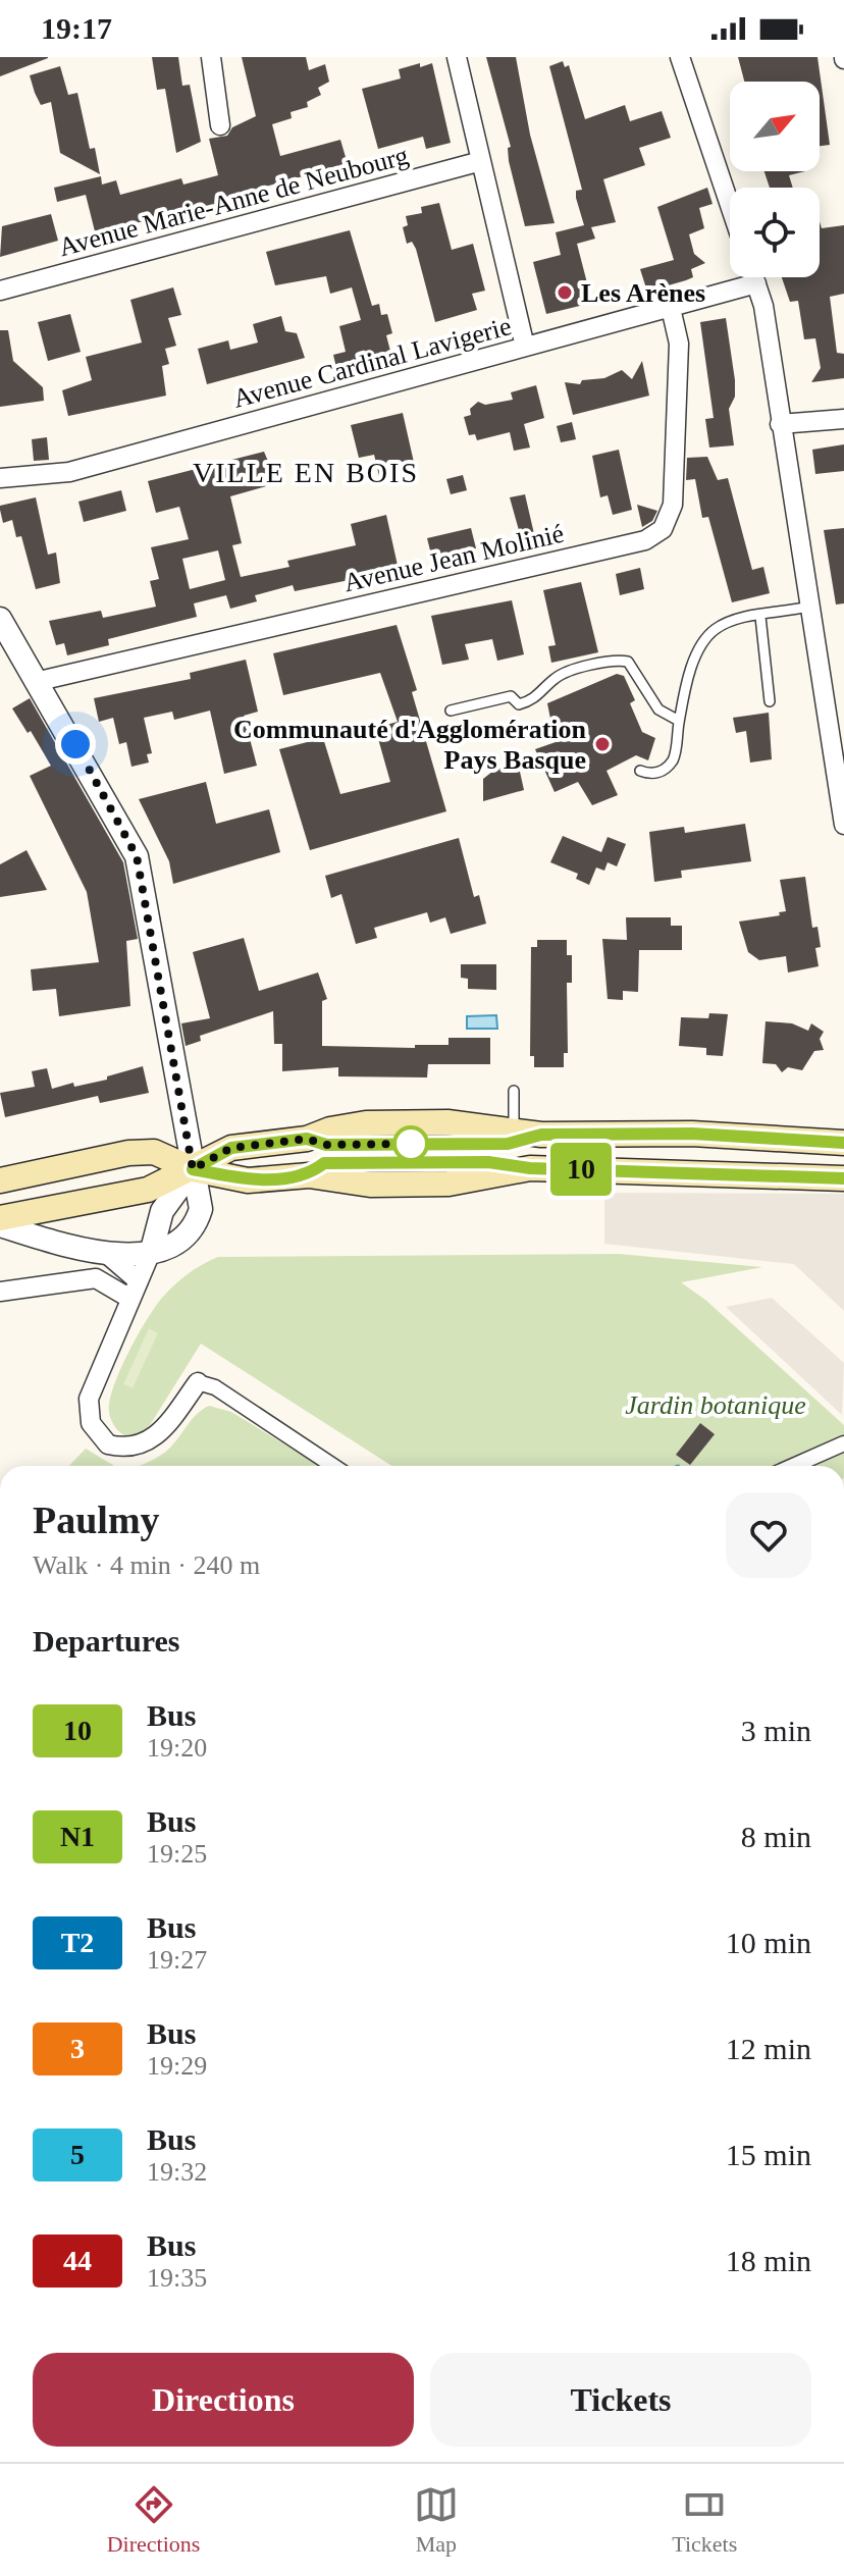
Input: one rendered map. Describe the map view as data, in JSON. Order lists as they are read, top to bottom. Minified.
{"streets":{"street":["Avenue Marie-Anne de Neubourg","Avenue Cardinal Lavigerie","Avenue Jean Molinié"]},"crossings":[["Avenue Cardinal Lavigerie","Avenue Jean Molinié"]],"districts":["VILLE EN BOIS"],"parks":["Jardin botanique"],"places":["Les Arènes","Communauté d'Agglomération Pays Basque"],"lines":["bus line 10"],"north":"top right","page":{"status":"19:17","on_map":"10","heading":[["Paulmy","Walk · 4 min · 240 m"],"Departures"],"list":[{"mark":"10","name":"Bus","note":"19:20","value":"3 min"},{"mark":"N1","name":"Bus","note":"19:25","value":"8 min"},{"mark":"T2","name":"Bus","note":"19:27","value":"10 min"},{"mark":"3","name":"Bus","note":"19:29","value":"12 min"},{"mark":"5","name":"Bus","note":"19:32","value":"15 min"},{"mark":"44","name":"Bus","note":"19:35","value":"18 min"}],"buttons":["Directions","Tickets"],"tabs":["Directions","Map","Tickets"]}}
